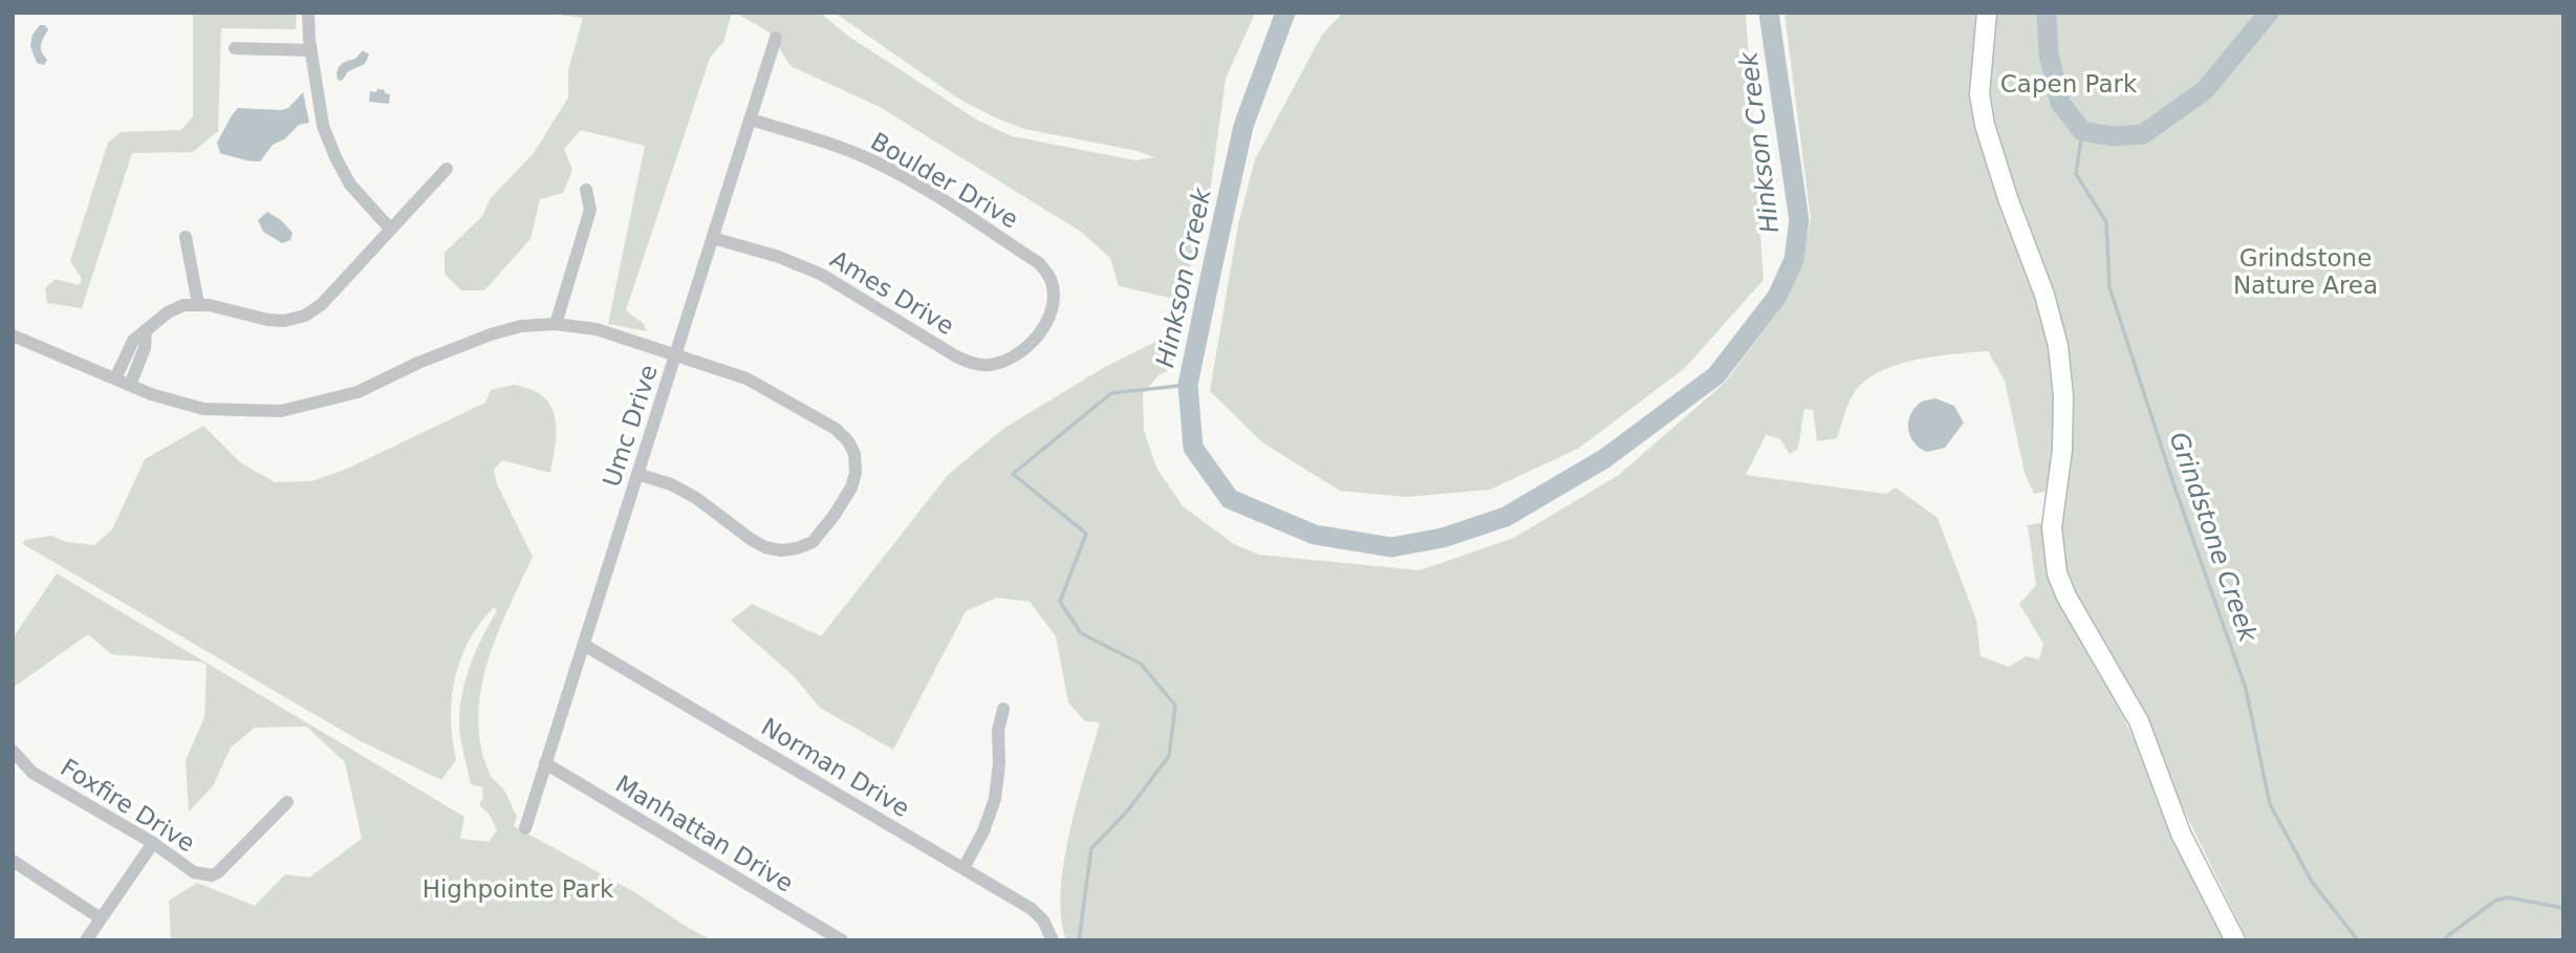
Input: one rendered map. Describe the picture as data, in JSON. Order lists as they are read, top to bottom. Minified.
{"streets":{"street":["Boulder Drive","Ames Drive","Umc Drive","Norman Drive","Foxfire Drive","Manhattan Drive"]},"crossings":[["Boulder Drive","Ames Drive"],["Boulder Drive","Umc Drive"],["Ames Drive","Umc Drive"],["Umc Drive","Norman Drive"],["Umc Drive","Manhattan Drive"]],"water":["Hinkson Creek","Grindstone Creek"],"parks":["Capen Park","Grindstone Nature Area","Highpointe Park"]}
